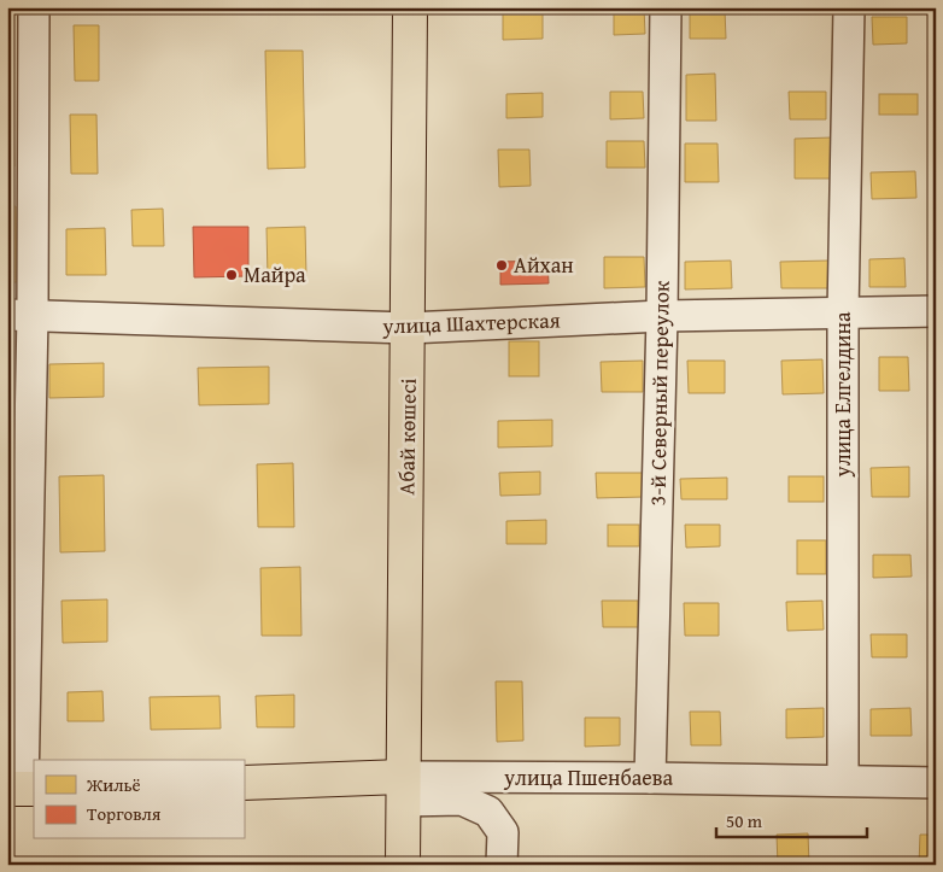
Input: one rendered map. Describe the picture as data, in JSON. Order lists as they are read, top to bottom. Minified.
{"streets":{"main road":["Абай көшесі","улица Пшенбаева"],"street":["улица Шахтерская","3-й Северный переулок","улица Елгелдина"]},"crossings":[["улица Шахтерская","3-й Северный переулок"],["улица Шахтерская","улица Елгелдина"],["улица Шахтерская","Абай көшесі"],["3-й Северный переулок","улица Пшенбаева"],["улица Елгелдина","улица Пшенбаева"],["Абай көшесі","улица Пшенбаева"]],"places":["Айхан","Майра"],"legend":["Жильё","Торговля"],"scale_bar":"50 m"}
